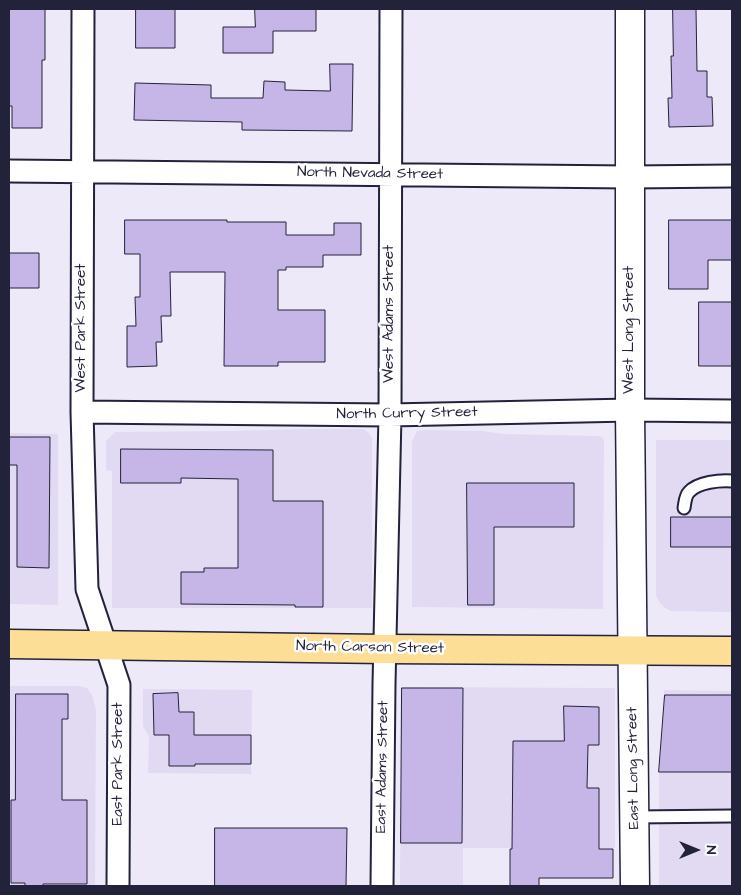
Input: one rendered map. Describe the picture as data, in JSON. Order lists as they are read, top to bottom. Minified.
{"streets":{"main road":["North Carson Street"],"street":["North Nevada Street","West Adams Street","West Park Street","West Long Street","North Curry Street","East Park Street","East Adams Street","East Long Street"]},"crossings":[["North Nevada Street","West Adams Street"],["North Nevada Street","West Park Street"],["North Nevada Street","West Long Street"],["West Adams Street","North Curry Street"],["West Adams Street","North Carson Street"],["West Adams Street","East Adams Street"],["West Park Street","North Curry Street"],["West Park Street","North Carson Street"],["West Park Street","East Park Street"],["West Long Street","North Curry Street"],["West Long Street","North Carson Street"],["West Long Street","East Long Street"],["North Carson Street","East Park Street"],["North Carson Street","East Adams Street"],["North Carson Street","East Long Street"]],"north":"right"}
